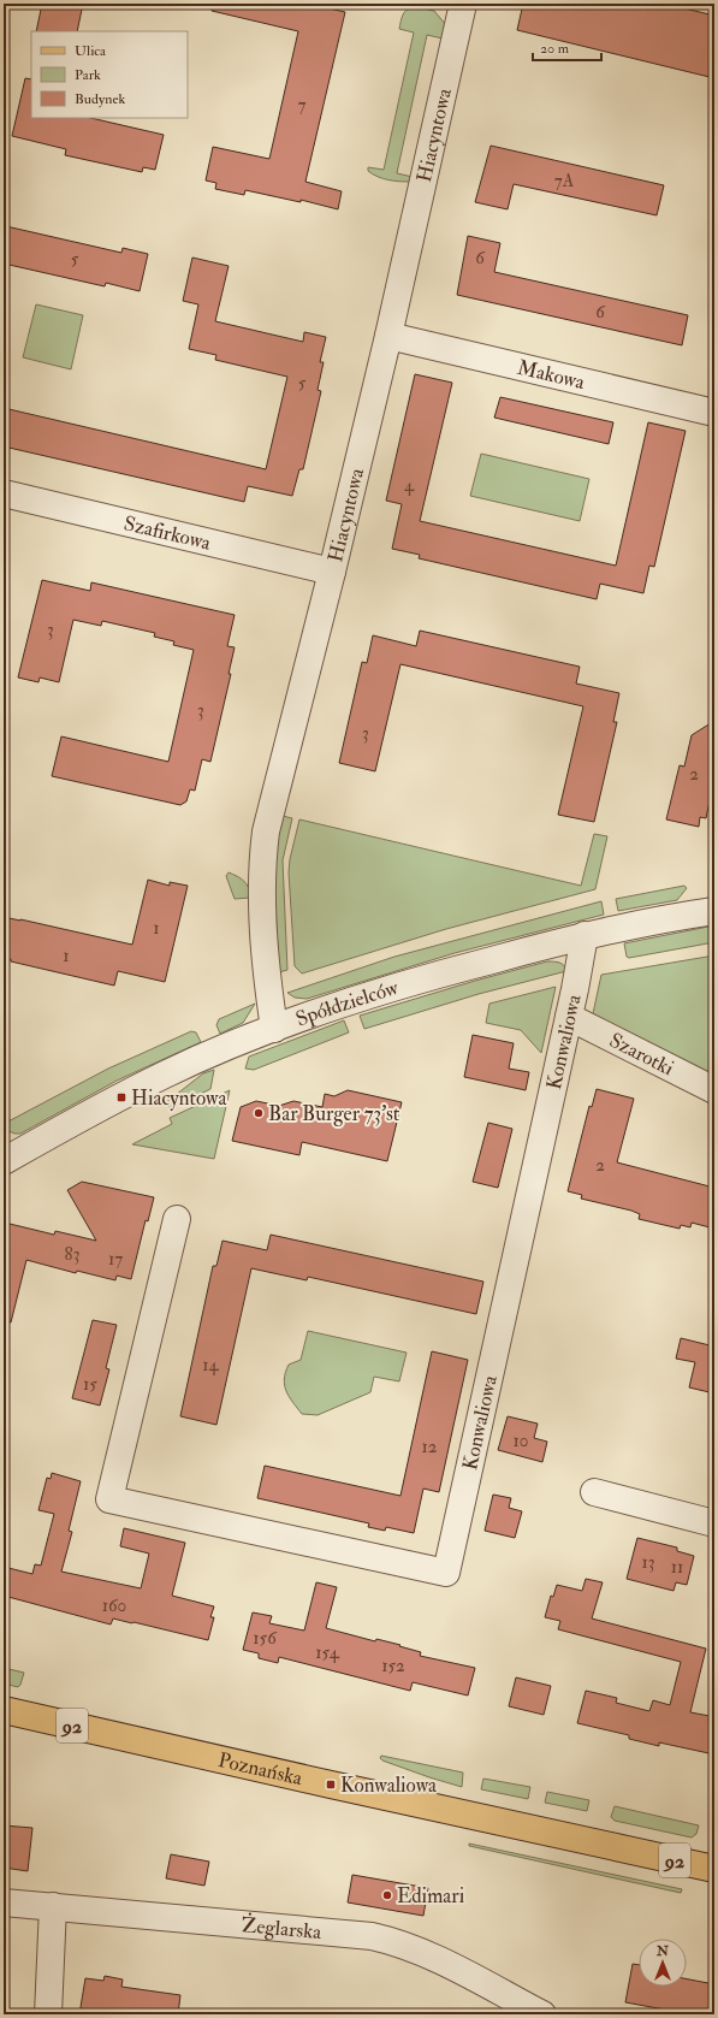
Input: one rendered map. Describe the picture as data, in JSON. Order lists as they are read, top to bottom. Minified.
{"streets":{"main road":["92","Poznańska"],"street":["Hiacyntowa","Makowa","Szafirkowa","Spółdzielców","Konwaliowa","Szarotki","Żeglarska"]},"crossings":[["Hiacyntowa","Makowa"],["Hiacyntowa","Szafirkowa"],["Hiacyntowa","Spółdzielców"],["Spółdzielców","Konwaliowa"],["Konwaliowa","Szarotki"]],"places":{"transit":["Hiacyntowa","Konwaliowa"],"other":["Bar Burger 73'st","Edimari"]},"house_numbers":["7","7A","6","5","6","5","4","3","3","3","2","1","1","2","83","17","14","15","10","12","13","11","160","156","154","152"],"legend":["Ulica","Park","Budynek"],"scale_bar":"20 m","north":"top"}
